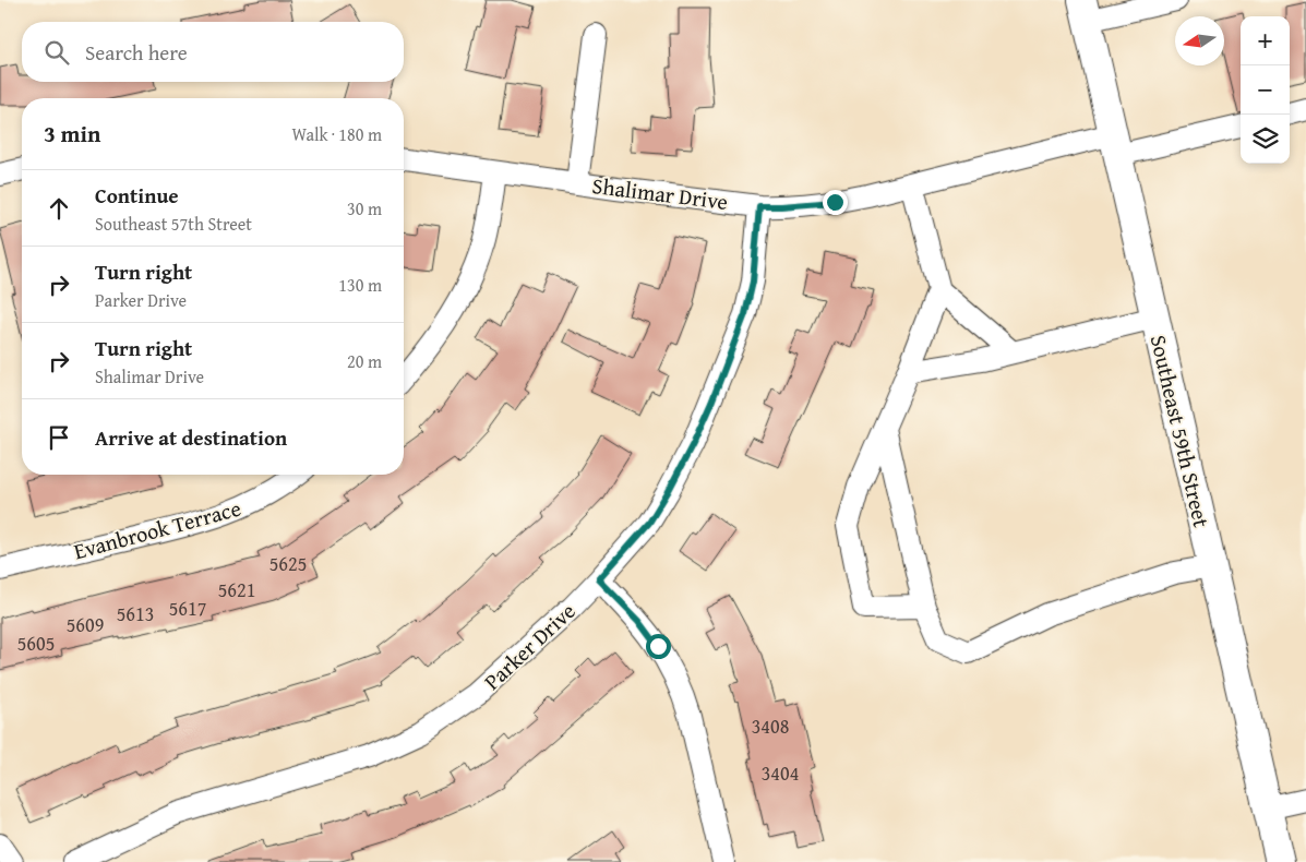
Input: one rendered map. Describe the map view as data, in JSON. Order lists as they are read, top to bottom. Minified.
{"streets":{"main road":["Southeast 59th Street"],"street":["Shalimar Drive","Evanbrook Terrace","Parker Drive"]},"crossings":[["Shalimar Drive","Southeast 59th Street"],["Shalimar Drive","Parker Drive"]],"house_numbers":["5625","5621","5617","5613","5609","5605","3408","3404"],"north":"left","page":{"map_buttons":["+","−"],"search":"Search here","heading":["3 min","Walk · 180 m"],"list":[["Continue","Southeast 57th Street","30 m"],["Turn right","Parker Drive","130 m"],["Turn right","Shalimar Drive","20 m"],"Arrive at destination"]}}
